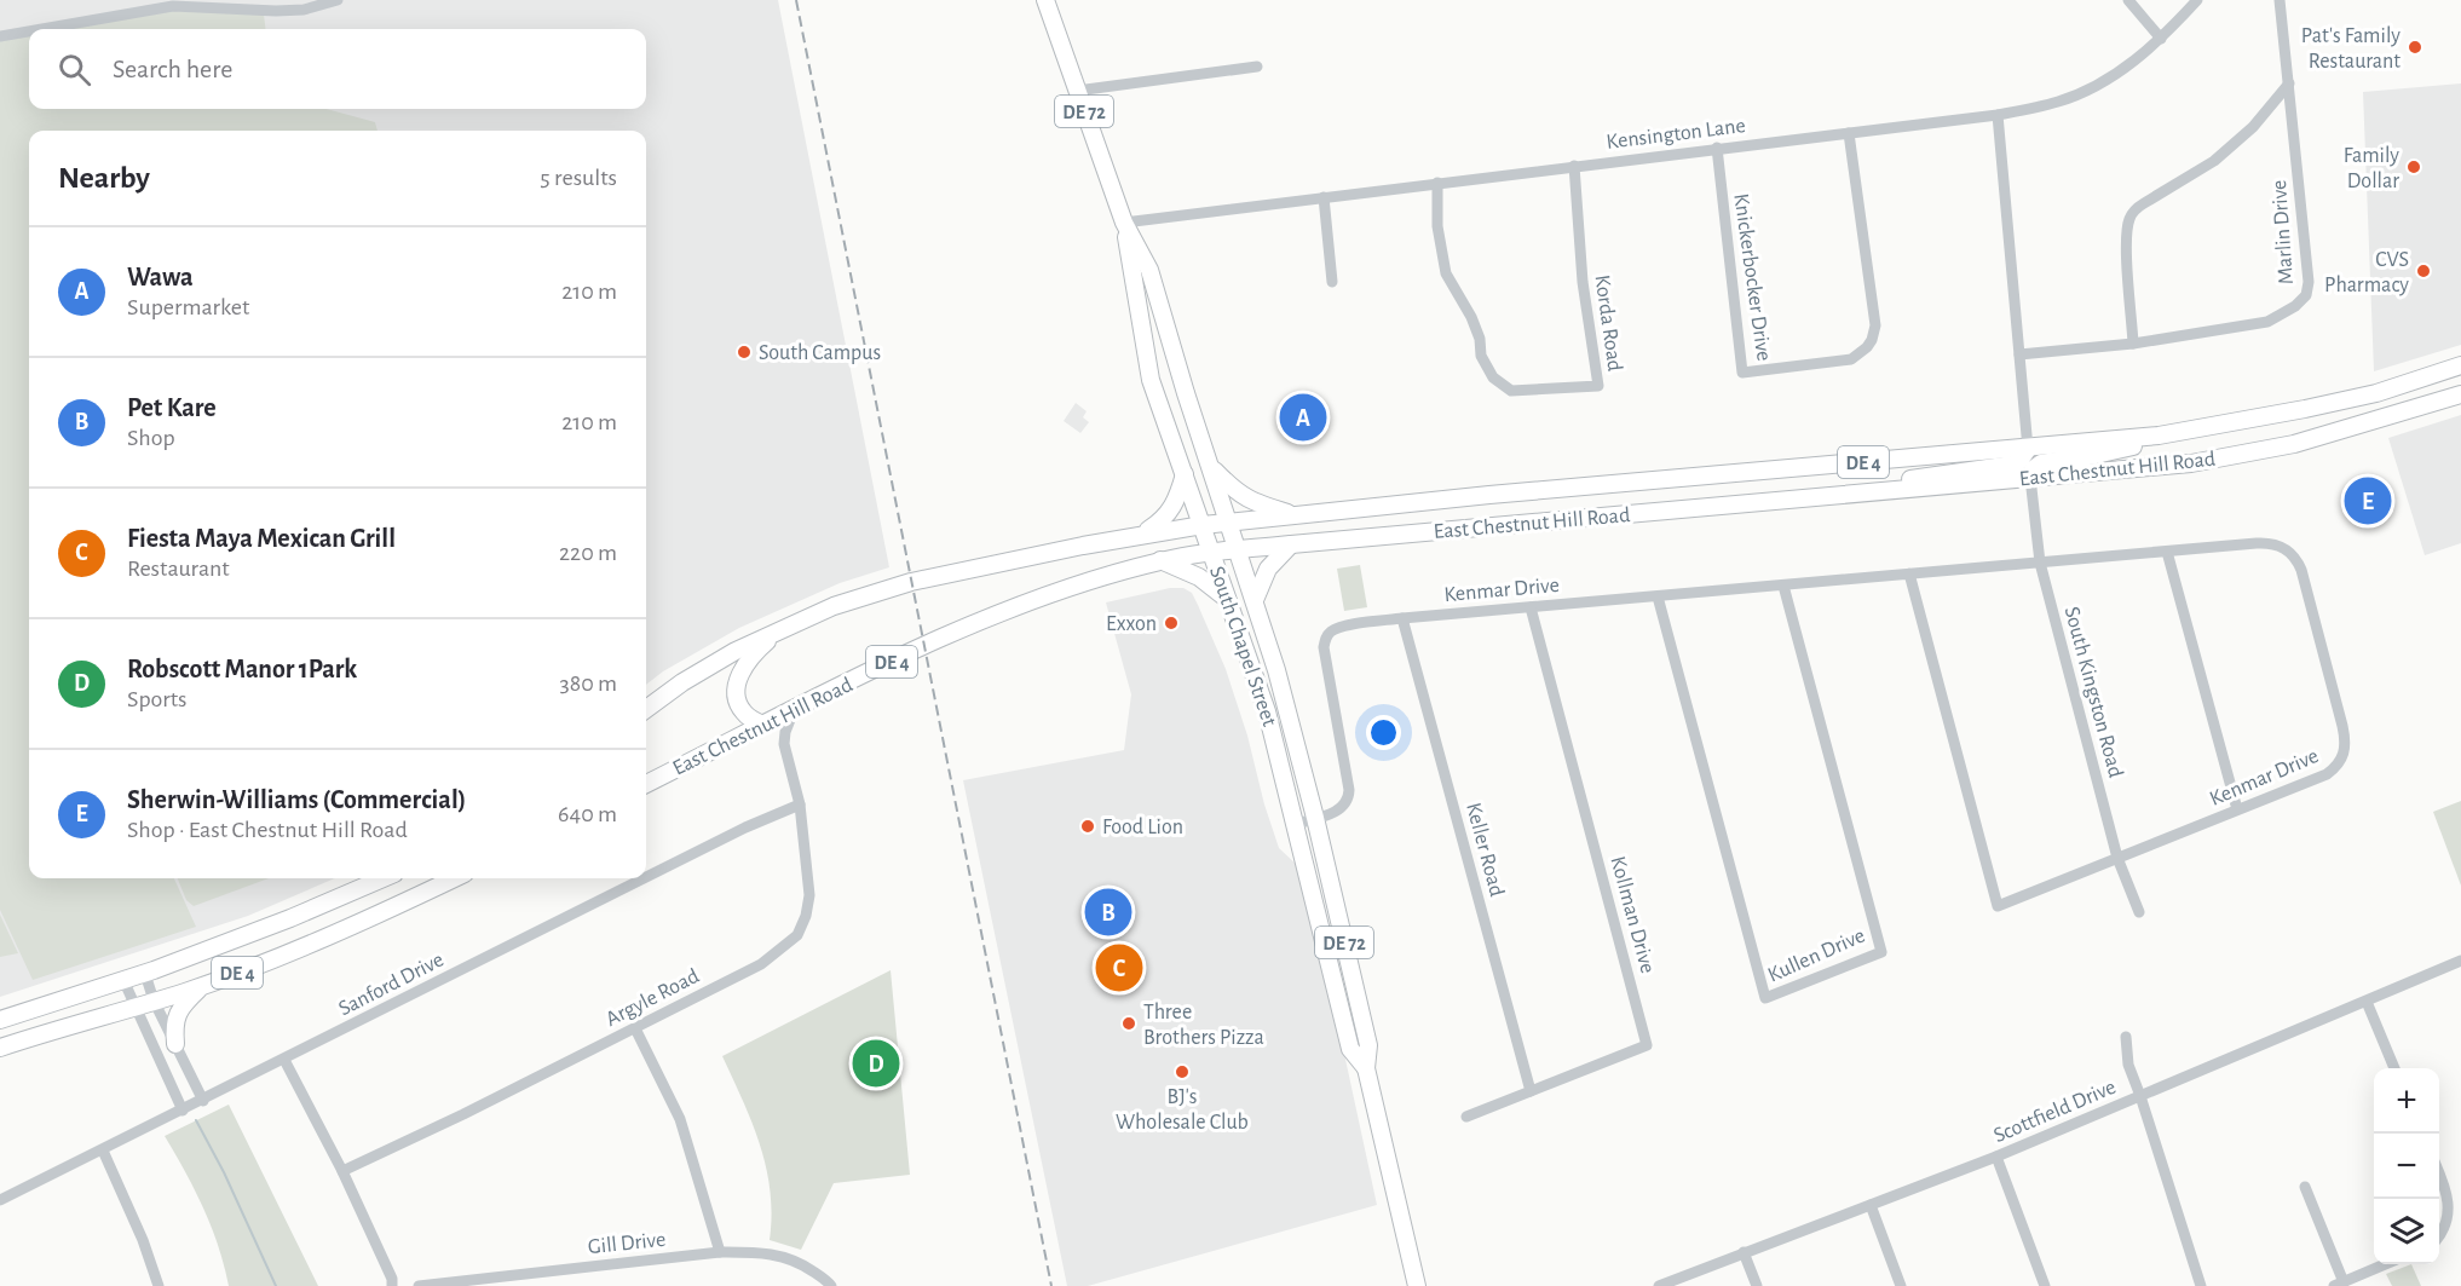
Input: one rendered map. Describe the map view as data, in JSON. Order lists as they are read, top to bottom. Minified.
{"streets":{"main road":["DE 72","DE 4","East Chestnut Hill Road","South Chapel Street"],"street":["Kensington Lane","Marlin Drive","Knickerbocker Drive","Korda Road","Kenmar Drive","South Kingston Road","Keller Road","Kollman Drive","Kullen Drive","Sanford Drive","Argyle Road","Scottfield Drive","Gill Drive"]},"crossings":[["Kensington Lane","Knickerbocker Drive"],["Kensington Lane","Korda Road"],["Kensington Lane","South Chapel Street"],["East Chestnut Hill Road","South Chapel Street"],["East Chestnut Hill Road","South Kingston Road"],["Kenmar Drive","South Chapel Street"],["Kenmar Drive","South Kingston Road"],["Kenmar Drive","Keller Road"],["Kenmar Drive","Kollman Drive"],["Kenmar Drive","Kullen Drive"],["Keller Road","Kollman Drive"],["Sanford Drive","Argyle Road"]],"places":["Pat's Family Restaurant","Family Dollar","CVS Pharmacy","South Campus","Exxon","Food Lion","Three Brothers Pizza","BJ's Wholesale Club"],"page":{"search":"Search here","heading":["Nearby","5 results"],"list":[{"mark":"A","name":"Wawa","note":"Supermarket","value":"210 m"},{"mark":"B","name":"Pet Kare","note":"Shop","value":"210 m"},{"mark":"C","name":"Fiesta Maya Mexican Grill","note":"Restaurant","value":"220 m"},{"mark":"D","name":"Robscott Manor 1Park","note":"Sports","value":"380 m"},{"mark":"E","name":"Sherwin-Williams (Commercial)","note":"Shop · East Chestnut Hill Road","value":"640 m"}],"pins":["A","E","B","C","D"],"map_buttons":["+","−"]}}
